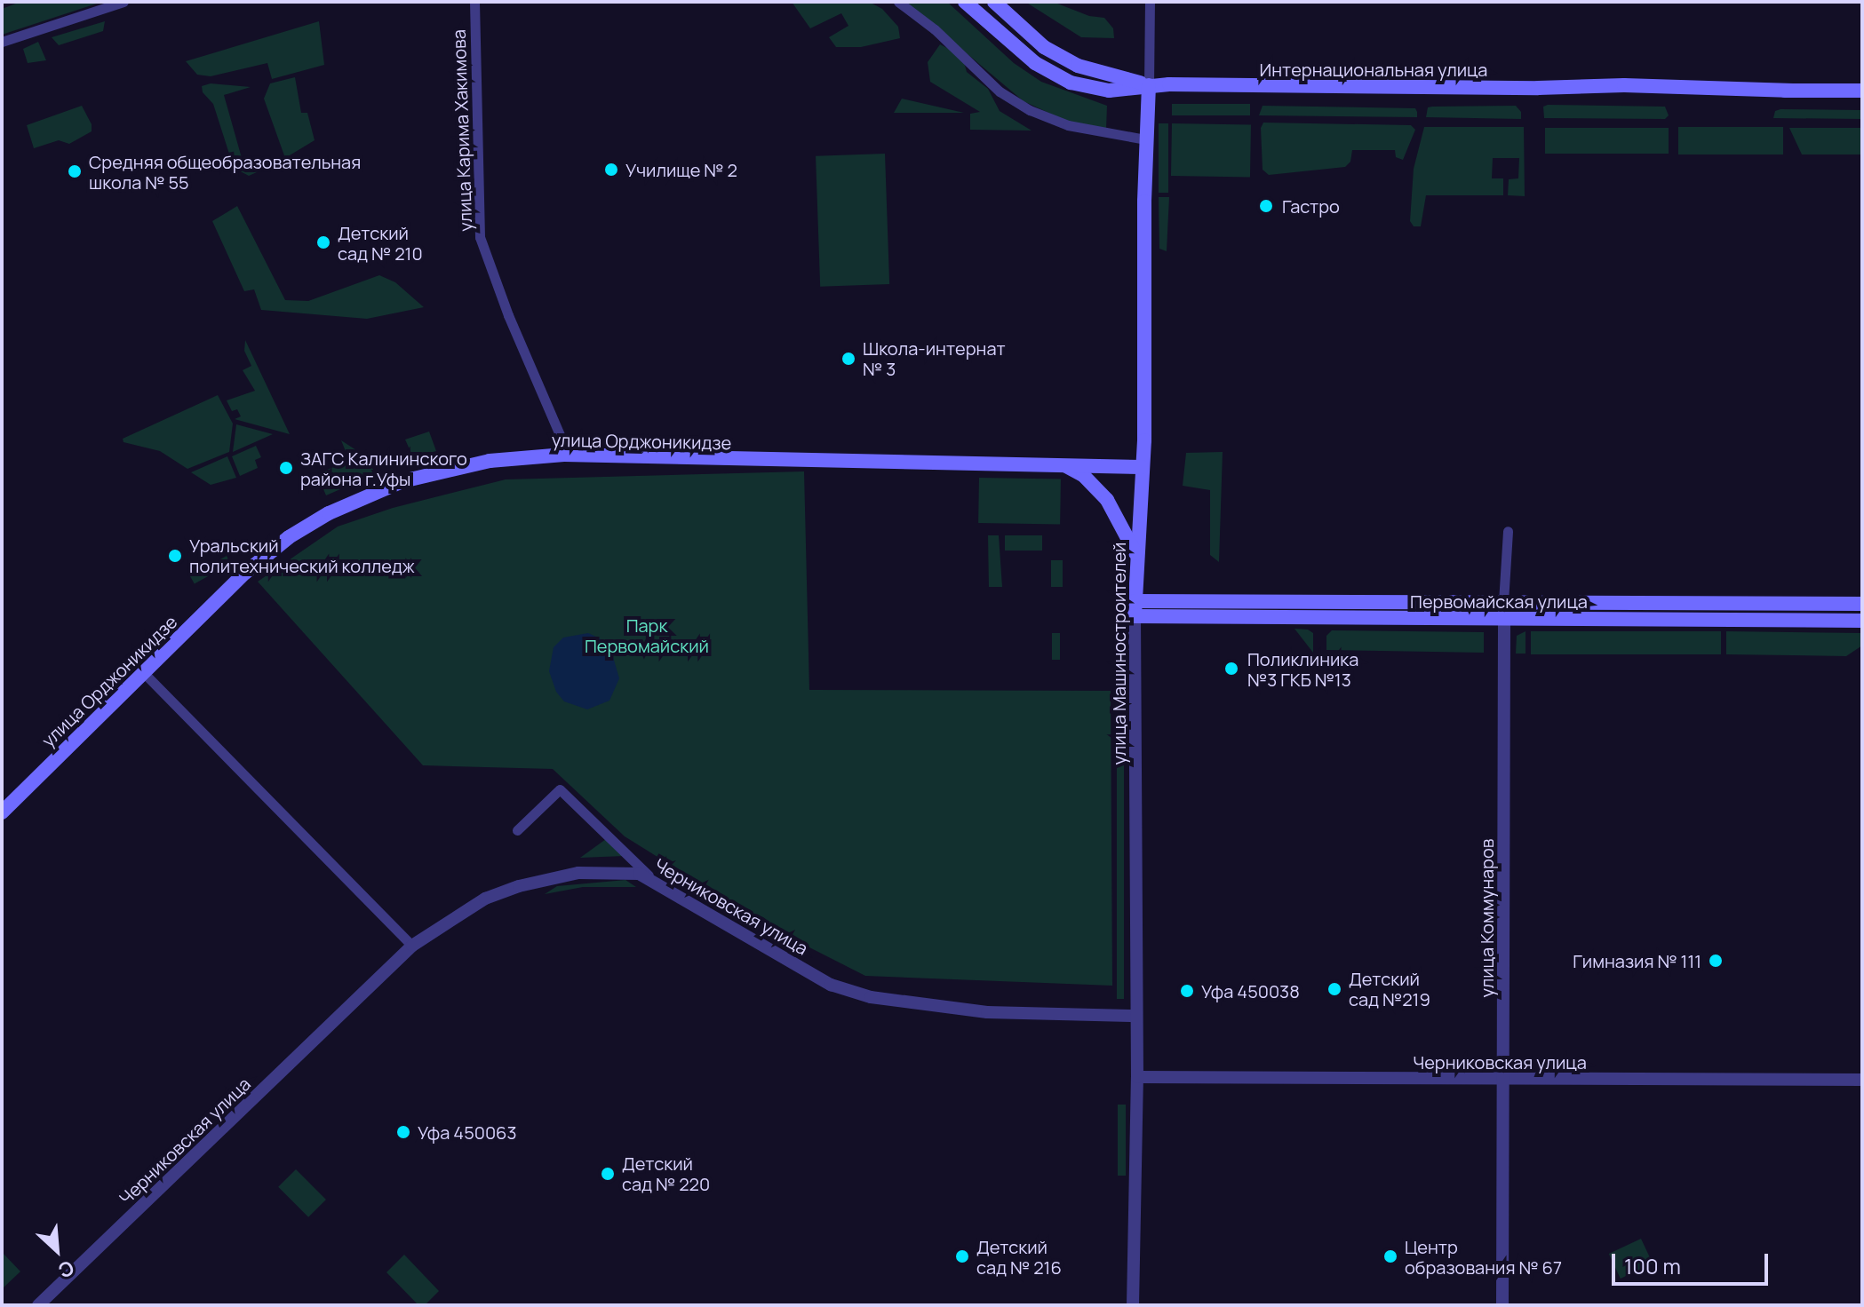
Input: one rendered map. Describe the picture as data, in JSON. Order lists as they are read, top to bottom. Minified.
{"streets":{"main road":["Интернациональная улица","улица Орджоникидзе","Первомайская улица","улица Машиностроителей"],"street":["улица Карима Хакимова","Черниковская улица","улица Коммунаров"]},"crossings":[["Интернациональная улица","улица Машиностроителей"],["улица Карима Хакимова","улица Орджоникидзе"],["улица Орджоникидзе","улица Машиностроителей"],["Первомайская улица","улица Машиностроителей"],["Первомайская улица","улица Коммунаров"],["улица Машиностроителей","Черниковская улица"],["Черниковская улица","улица Коммунаров"]],"parks":["Парк Первомайский"],"places":["Училище № 2","Средняя общеобразовательная школа № 55","Гастро","Детский сад № 210","Школа-интернат № 3","ЗАГС Калининского района г.Уфы","Уральский политехнический колледж","Поликлиника №3 ГКБ №13","Гимназия № 111","Детский сад №219","Уфа 450038","Уфа 450063","Детский сад № 220","Детский сад № 216","Центр образования № 67"],"scale_bar":"100 m","north":"bottom right"}
